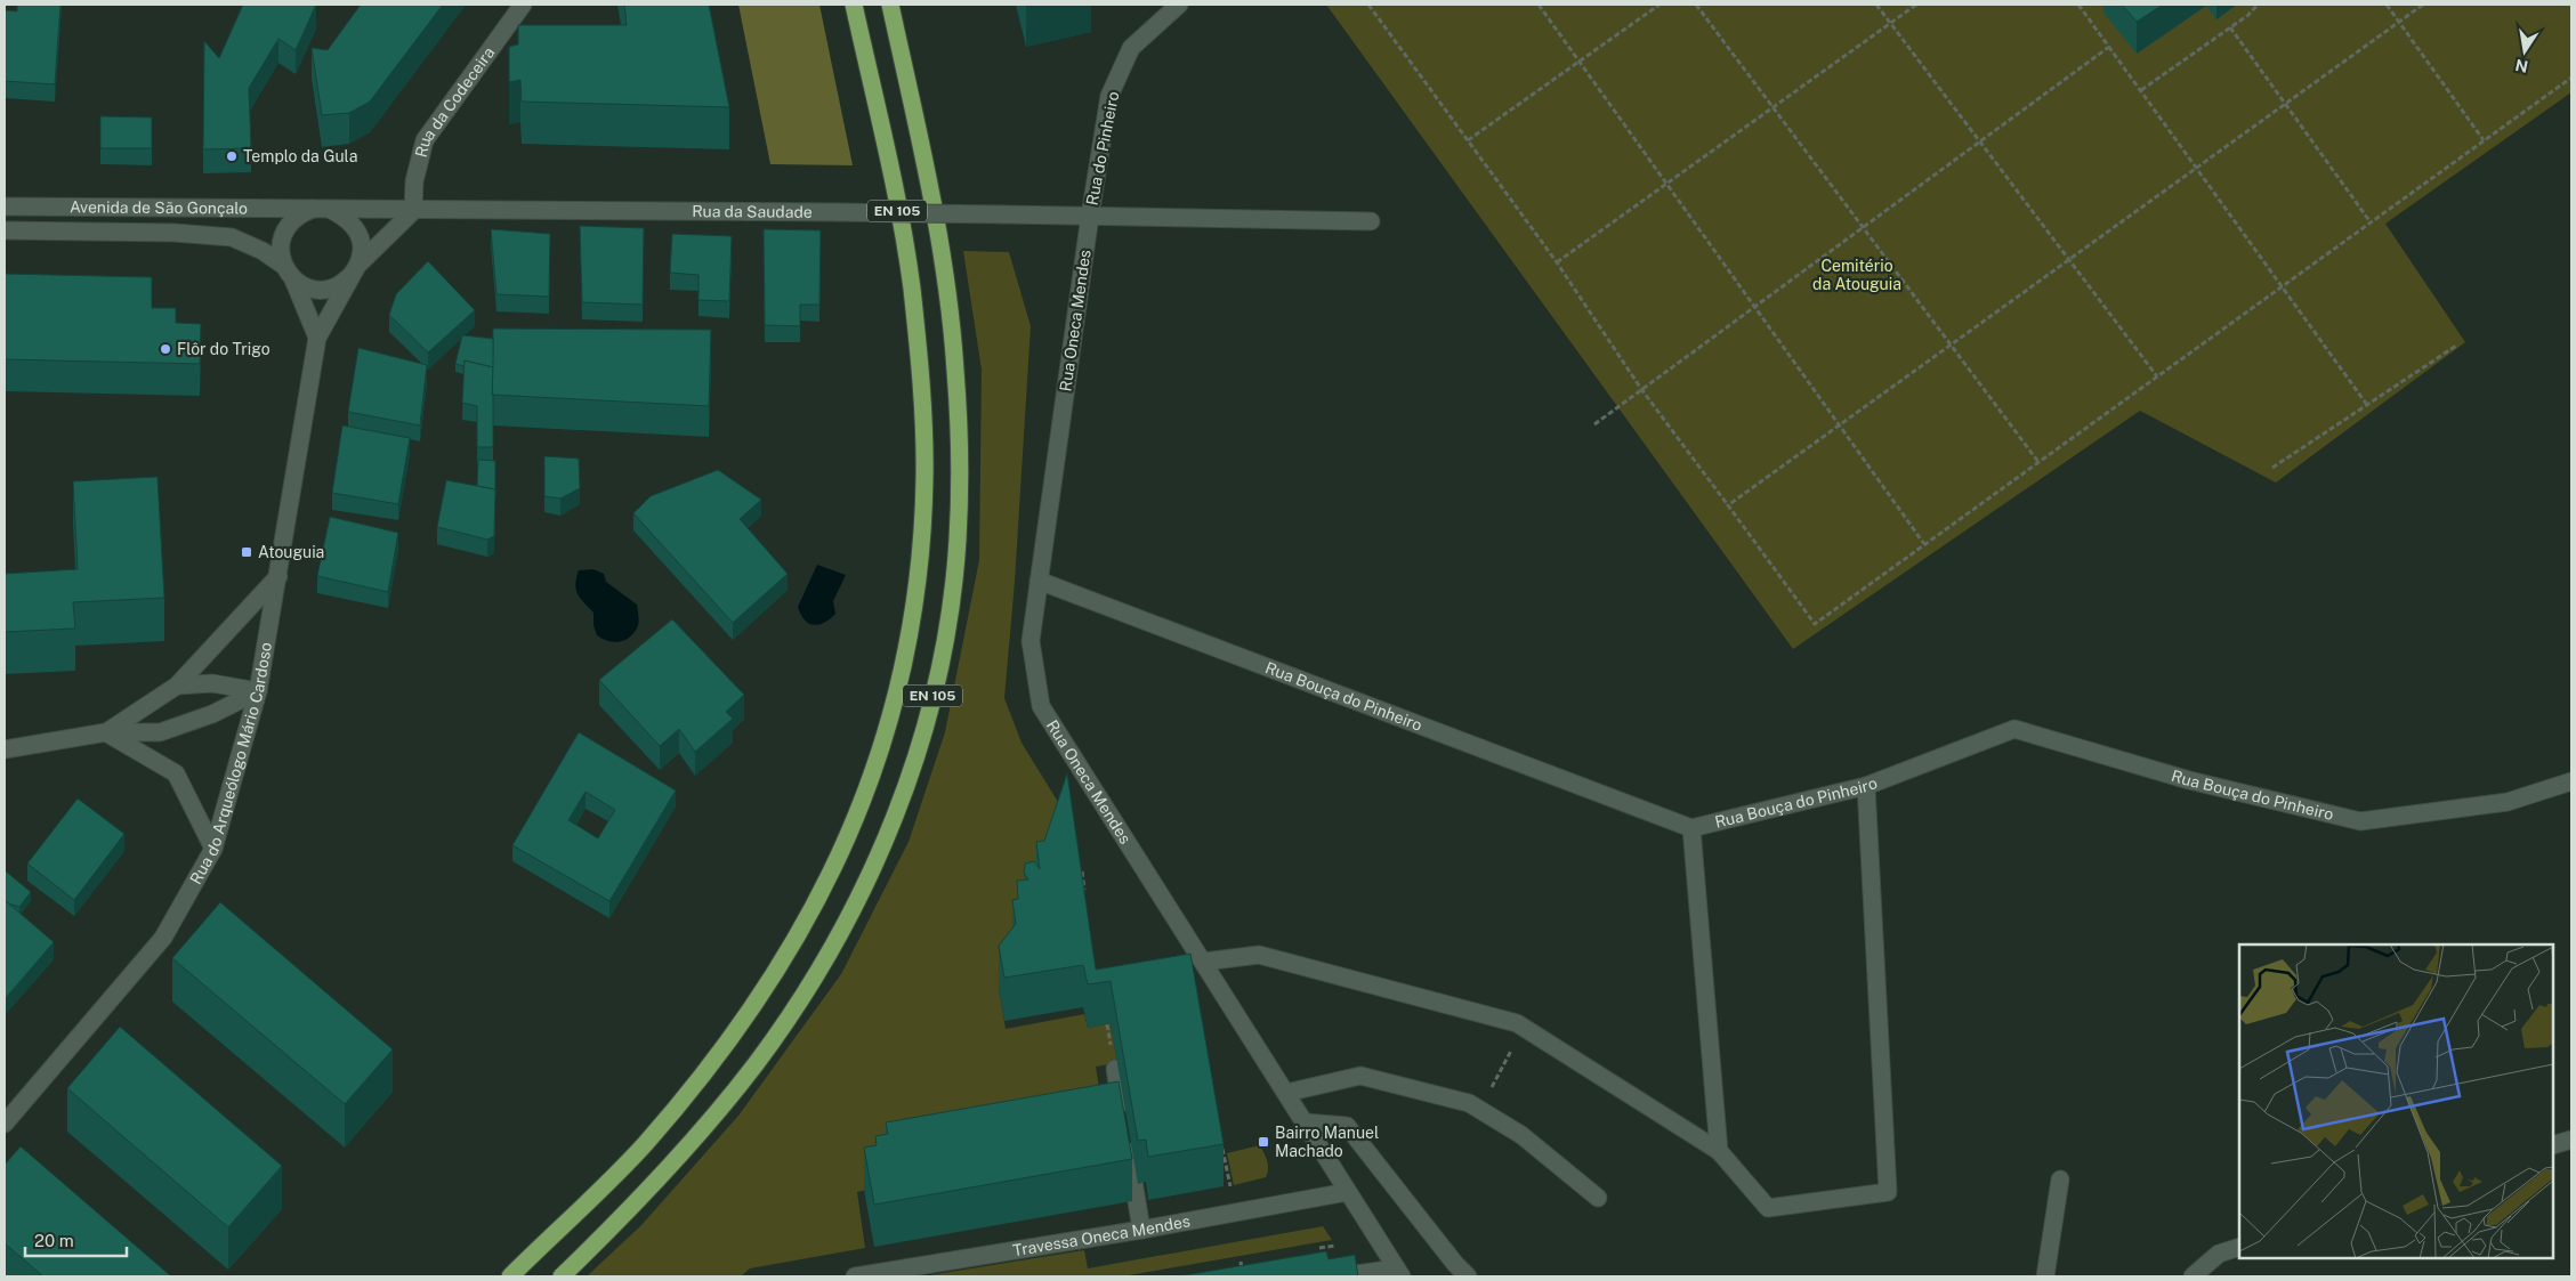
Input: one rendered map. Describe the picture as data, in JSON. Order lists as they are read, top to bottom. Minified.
{"streets":{"highway":["EN 105"],"street":["Rua da Codeceira","Rua do Pinheiro","Avenida de São Gonçalo","Rua da Saudade","Rua Oneca Mendes","Rua Bouça do Pinheiro","Rua do Arqueólogo Mário Cardoso","Travessa Oneca Mendes"]},"crossings":[["Rua da Codeceira","Rua da Saudade"],["Rua do Pinheiro","Rua da Saudade"],["Rua do Pinheiro","Rua Oneca Mendes"],["Avenida de São Gonçalo","Rua da Saudade"],["Avenida de São Gonçalo","Rua do Arqueólogo Mário Cardoso"],["Rua da Saudade","Rua Oneca Mendes"],["Rua da Saudade","Rua do Arqueólogo Mário Cardoso"],["Rua Oneca Mendes","Rua Bouça do Pinheiro"],["Rua Oneca Mendes","Travessa Oneca Mendes"]],"parks":["Cemitério da Atouguia"],"places":{"other":["Templo da Gula","Flôr do Trigo"],"transit":["Atouguia","Bairro Manuel Machado"]},"scale_bar":"20 m","north":"bottom"}
